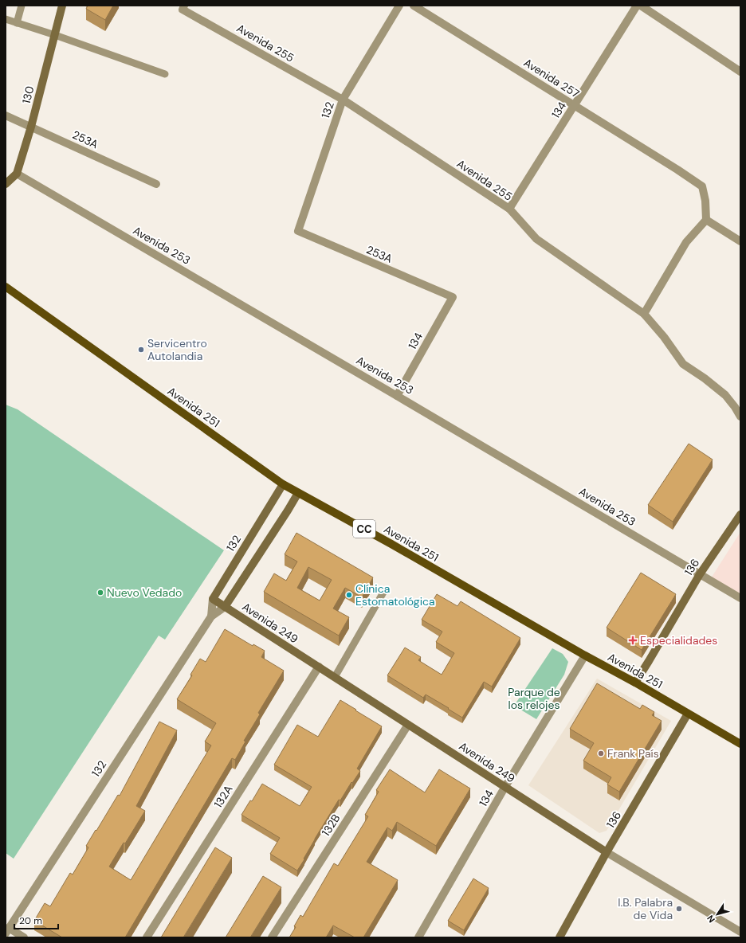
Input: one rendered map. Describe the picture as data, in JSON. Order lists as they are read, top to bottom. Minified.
{"streets":{"main road":["Avenida 251","CC"],"street":["Avenida 255","Avenida 257","130","132","134","253A","Avenida 253","136","Avenida 249","132A","132B"]},"crossings":[["Avenida 255","132"],["Avenida 255","134"],["Avenida 257","134"],["130","253A"],["130","Avenida 253"],["132","253A"],["132","Avenida 251"],["132","Avenida 249"],["134","253A"],["134","Avenida 253"],["134","Avenida 251"],["134","Avenida 249"],["Avenida 253","136"],["Avenida 251","136"],["136","Avenida 249"],["Avenida 249","132A"],["Avenida 249","132B"]],"parks":["Parque de los relojes"],"places":{"other":["Servicentro Autolandia","Nuevo Vedado","Clínica Estomatológica","Frank País","I.B. Palabra de Vida"],"health":["Especialidades"]},"scale_bar":"20 m","north":"bottom left"}
